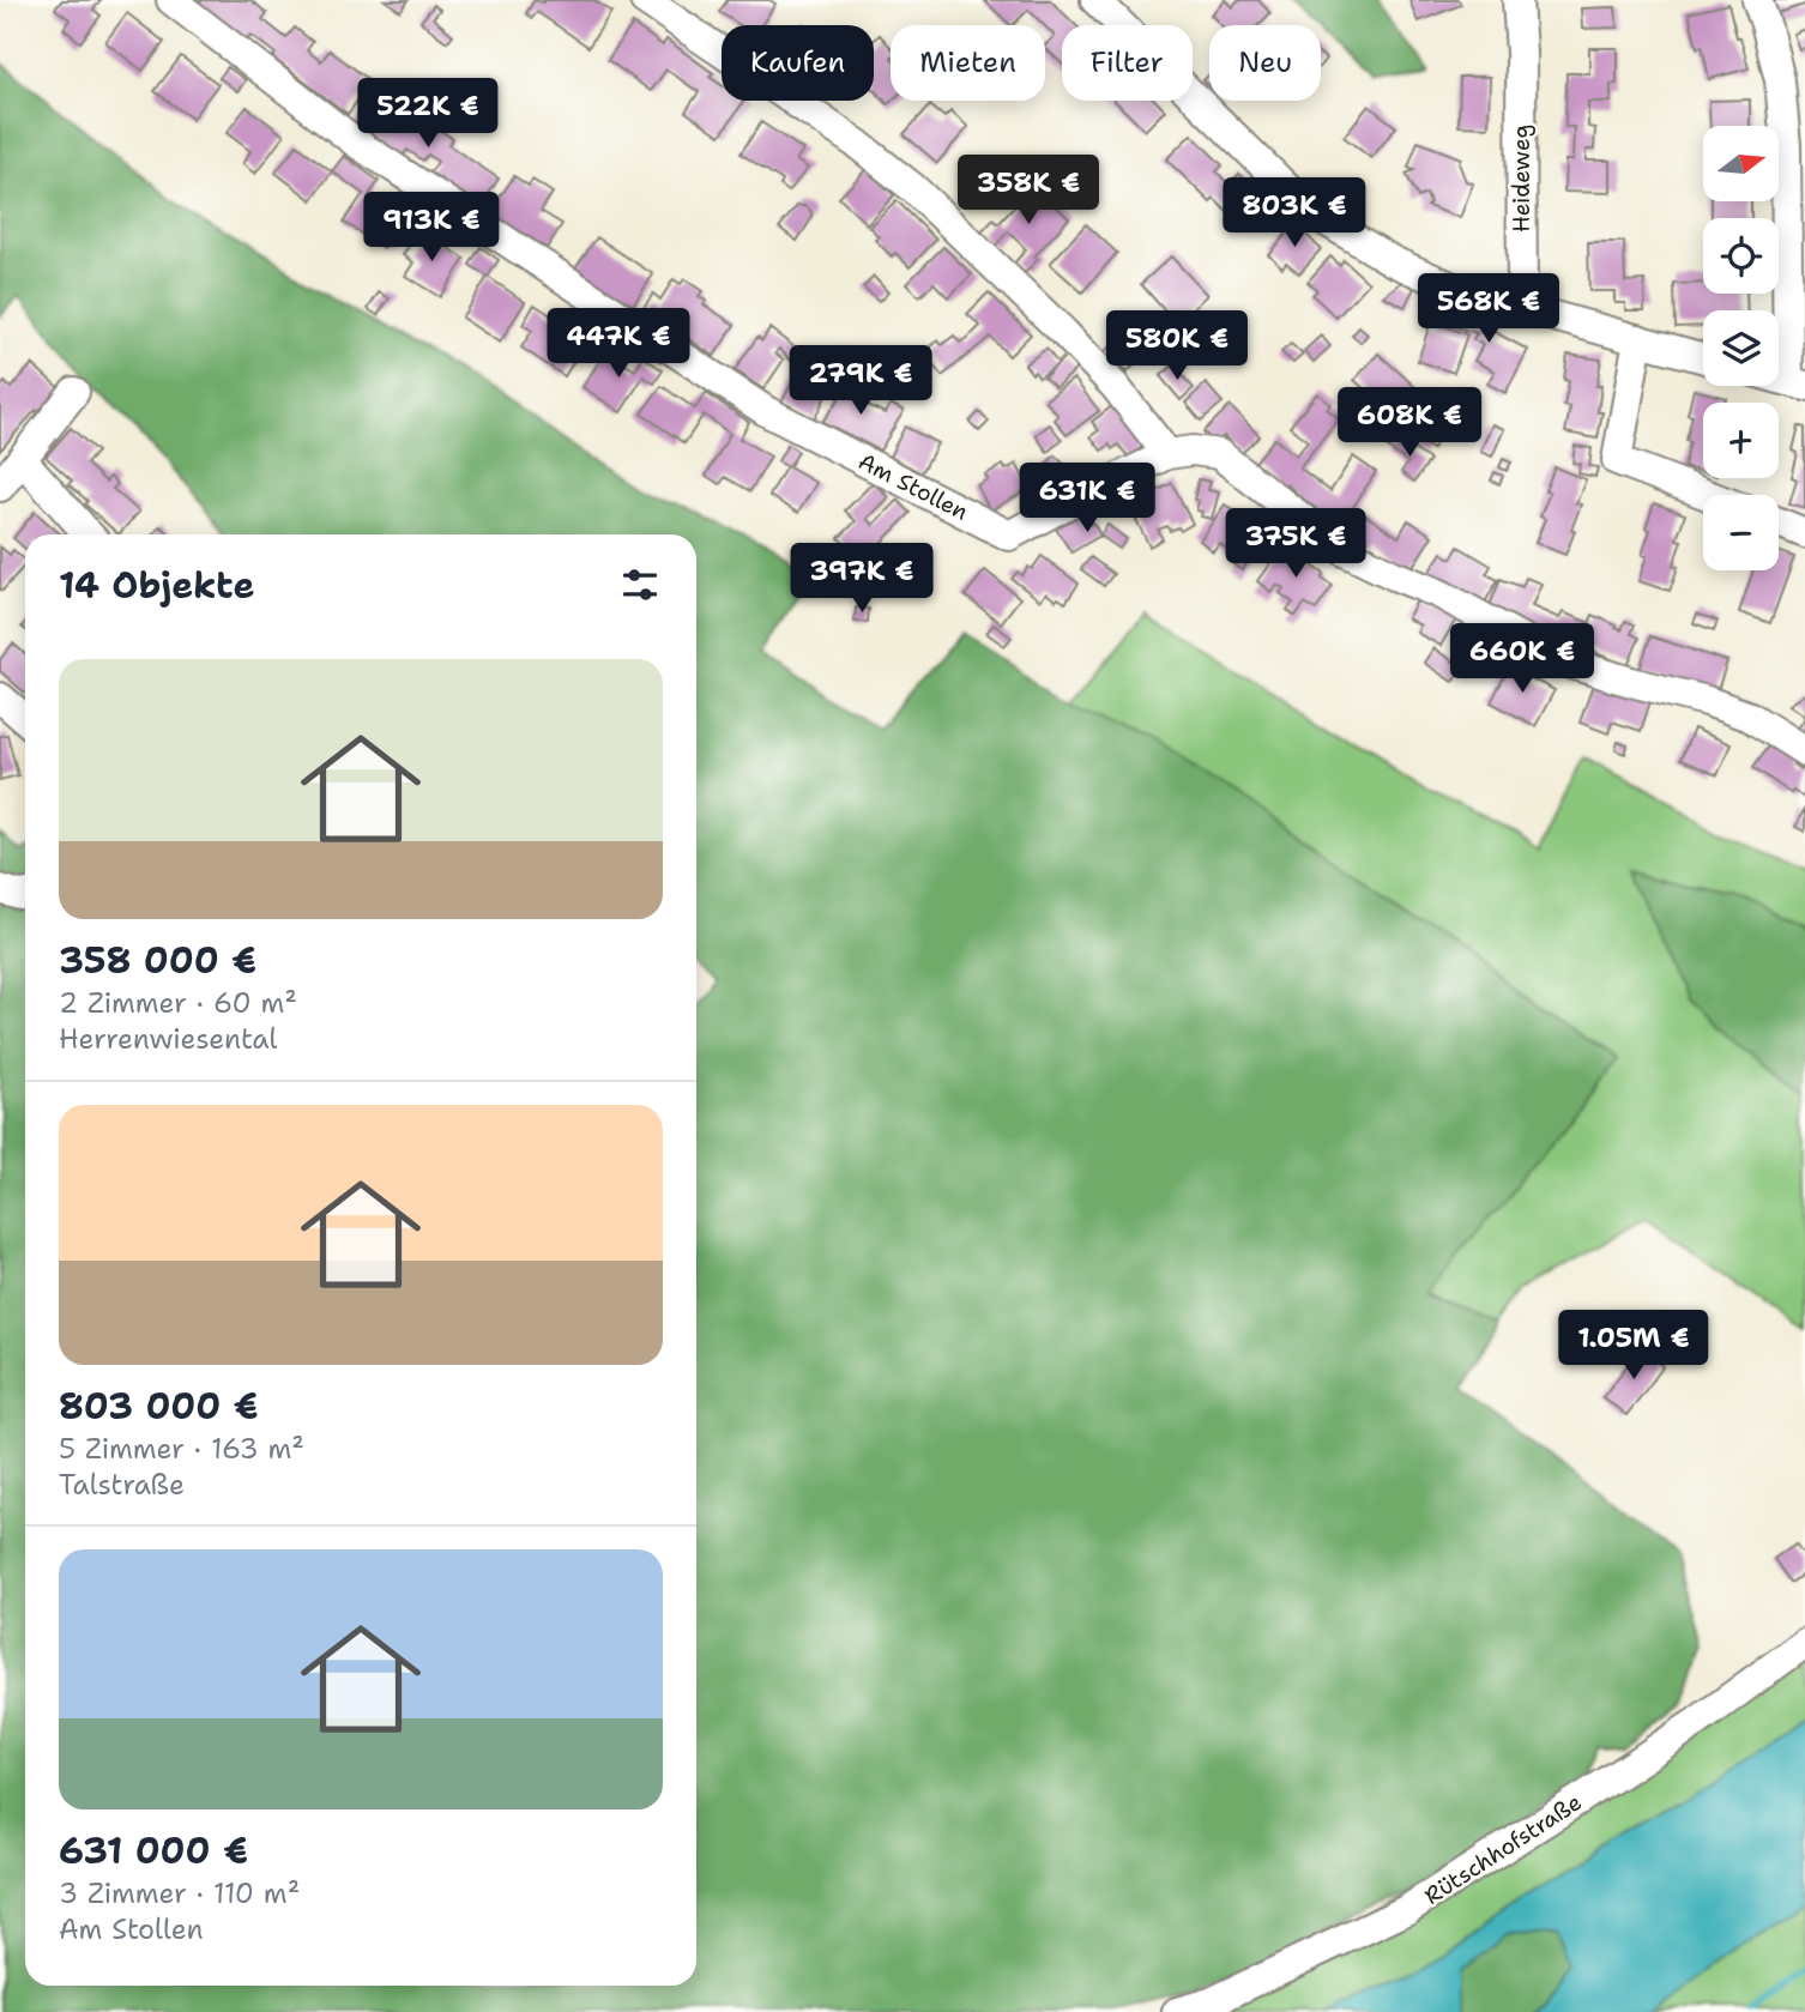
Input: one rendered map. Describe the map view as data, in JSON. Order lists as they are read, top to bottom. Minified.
{"streets":{"street":["Heideweg","Am Stollen","Rütschhofstraße"]},"north":"right","page":{"chip":["Kaufen","Mieten","Filter","Neu"],"price":["522K €","358K €","803K €","913K €","568K €","447K €","580K €","279K €","608K €","631K €","375K €","397K €","660K €","1.05M €"],"map_buttons":["+","−"],"heading":"14 Objekte","list":[{"name":"358 000 €","note":"2 Zimmer · 60 m² · Herrenwiesental"},{"name":"803 000 €","note":"5 Zimmer · 163 m² · Talstraße"},{"name":"631 000 €","note":"3 Zimmer · 110 m² · Am Stollen"}]}}
